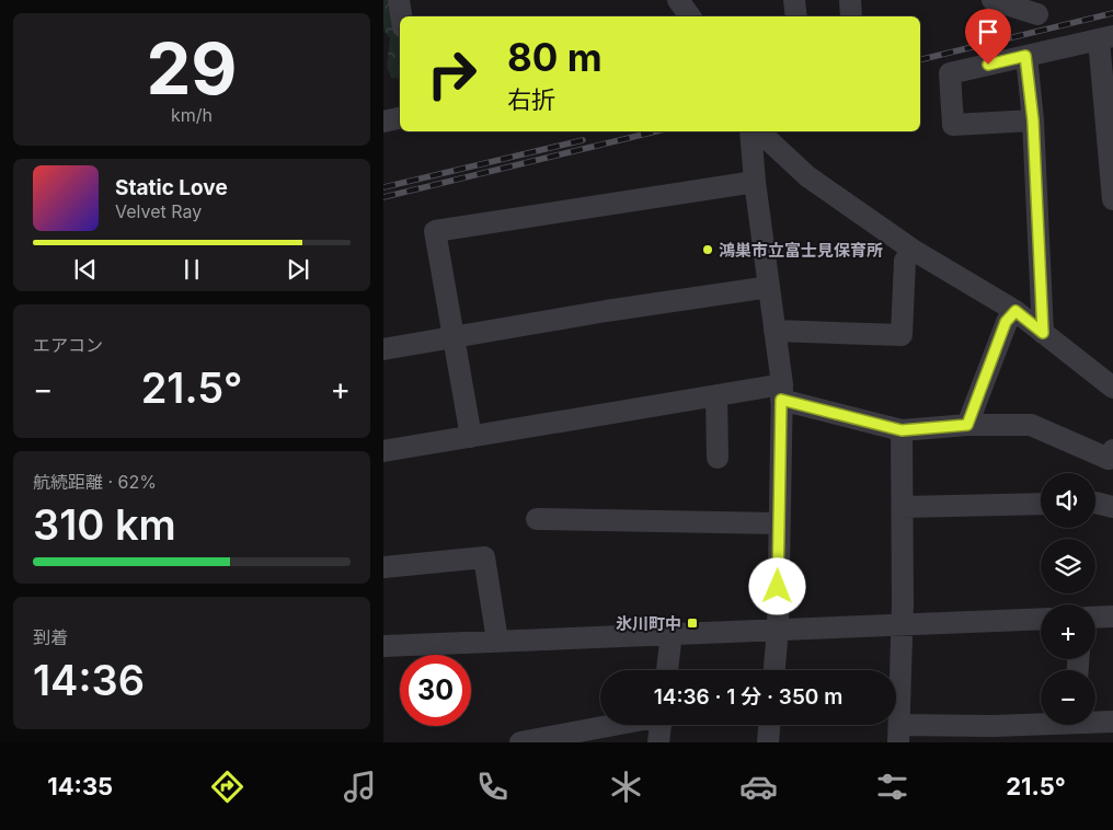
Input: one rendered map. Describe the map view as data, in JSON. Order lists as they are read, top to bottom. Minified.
{"places":{"other":["鴻巣市立富士見保育所"],"transit":["氷川町中"]},"page":{"tile":[["29","km/h"],"エアコン",["航続距離 · 62%","310 km"],["到着","14:36"]],"turn":["80 m","右折"],"song":["Static Love","Velvet Ray"],"heat":["−","21.5°","+"],"map_buttons":["+","−"],"limit":"30","trip":"14:36 · 1 分 · 350 m","tabs":["14:35","21.5°"]}}
